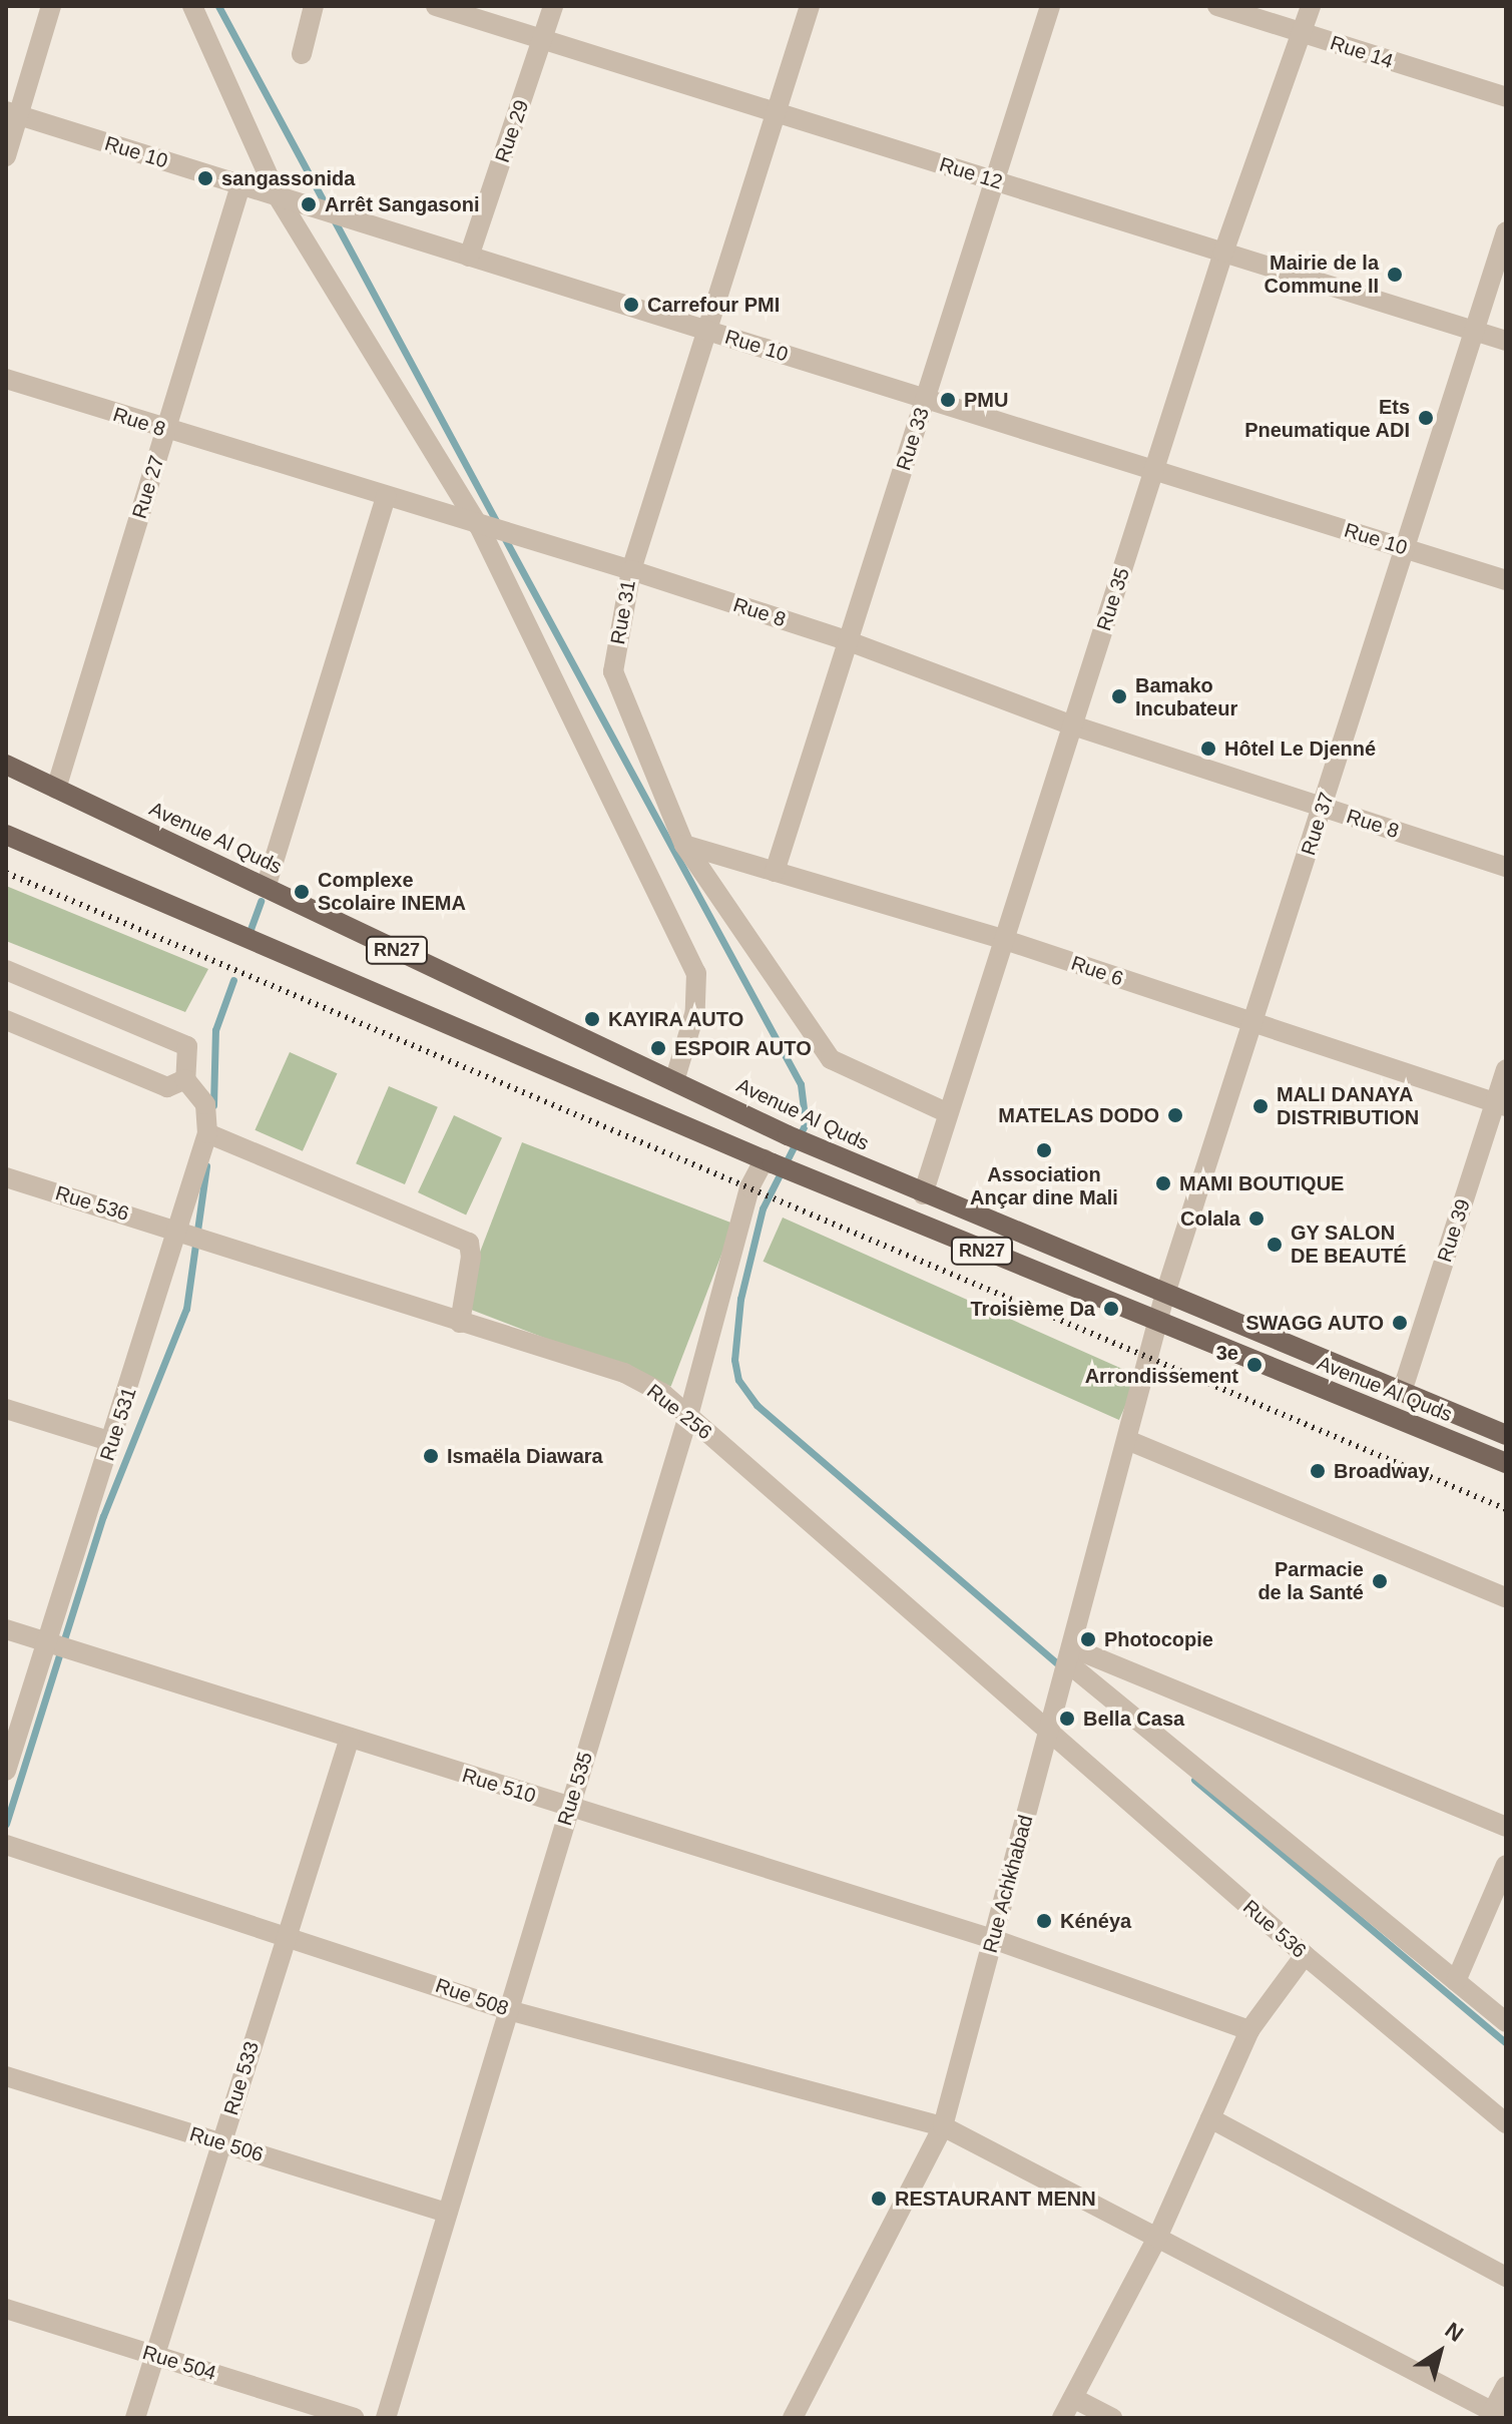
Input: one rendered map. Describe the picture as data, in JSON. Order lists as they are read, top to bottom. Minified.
{"streets":{"main road":["Avenue Al Quds","RN27"],"street":["Rue 14","Rue 29","Rue 10","Rue 12","Rue 8","Rue 33","Rue 27","Rue 35","Rue 31","Rue 37","Rue 6","Rue 536","Rue 39","Rue 256","Rue 531","Rue 510","Rue 535","Rue Achkhabad","Rue 508","Rue 533","Rue 506","Rue 504"]},"crossings":[["Rue 14","Rue 35"],["Rue 29","Rue 10"],["Rue 29","Rue 12"],["Rue 10","Rue 33"],["Rue 10","Rue 27"],["Rue 10","Rue 35"],["Rue 10","Rue 31"],["Rue 10","Rue 37"],["Rue 12","Rue 33"],["Rue 12","Rue 35"],["Rue 12","Rue 31"],["Rue 12","Rue 37"],["Rue 8","Rue 33"],["Rue 8","Rue 27"],["Rue 8","Rue 35"],["Rue 8","Rue 31"],["Rue 8","Rue 37"],["Rue 33","Rue 6"],["Rue 27","Avenue Al Quds"],["Rue 35","Rue 31"],["Rue 35","Avenue Al Quds"],["Rue 35","Rue 6"],["Rue 31","Rue 6"],["Rue 37","Avenue Al Quds"],["Rue 37","Rue 6"],["Rue 37","Rue Achkhabad"],["Avenue Al Quds","Rue 39"],["Avenue Al Quds","Rue 535"],["Avenue Al Quds","Rue Achkhabad"],["Rue 6","Rue 39"],["Rue 536","Rue 256"],["Rue 536","Rue 531"],["Rue 536","Rue Achkhabad"],["Rue 256","Rue 531"],["Rue 256","Rue 535"],["Rue 256","Rue Achkhabad"],["Rue 531","Rue 510"],["Rue 510","Rue 535"],["Rue 510","Rue Achkhabad"],["Rue 510","Rue 533"],["Rue 535","Rue 508"],["Rue 535","Rue 506"],["Rue Achkhabad","Rue 508"],["Rue 508","Rue 533"],["Rue 533","Rue 506"],["Rue 533","Rue 504"]],"places":["sangassonida","Arrêt Sangasoni","Mairie de la Commune II","Carrefour PMI","PMU","Ets Pneumatique ADI","Bamako Incubateur","Hôtel Le Djenné","Complexe Scolaire INEMA","KAYIRA AUTO","ESPOIR AUTO","MALI DANAYA DISTRIBUTION","MATELAS DODO","Association Ançar dine Mali","MAMI BOUTIQUE","Colala","GY SALON DE BEAUTÉ","Troisième Da","SWAGG AUTO","3e Arrondissement","Ismaëla Diawara","Broadway","Parmacie de la Santé","Photocopie","Bella Casa","Kénéya","RESTAURANT MENN"],"north":"top right"}
